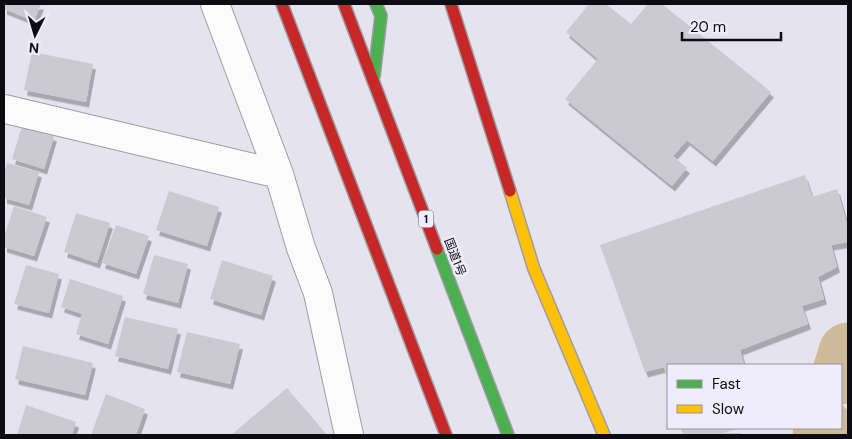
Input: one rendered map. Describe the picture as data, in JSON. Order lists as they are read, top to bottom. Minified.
{"streets":{"main road":["1","国道1号"]},"legend":["Fast","Slow"],"scale_bar":"20 m","north":"bottom"}
